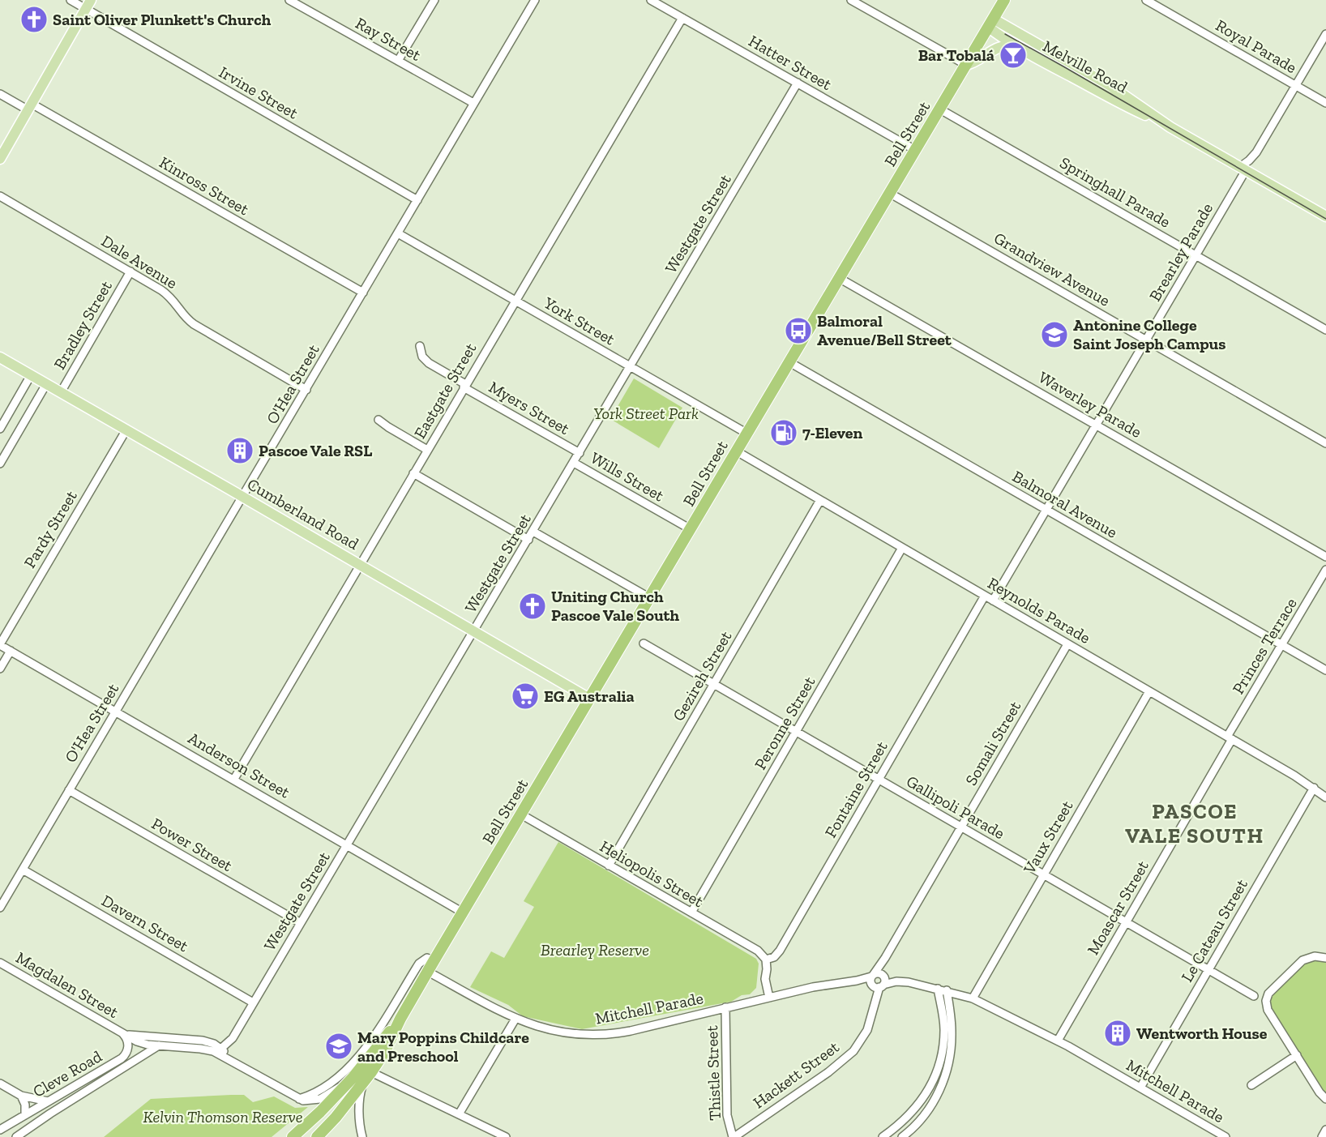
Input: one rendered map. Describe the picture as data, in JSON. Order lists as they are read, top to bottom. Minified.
{"streets":{"highway":["Bell Street"],"main road":["Melville Road","Cumberland Road"],"street":["Ray Street","Royal Parade","Hatter Street","Irvine Street","Kinross Street","Springhall Parade","Westgate Street","Brearley Parade","Dale Avenue","Grandview Avenue","York Street","Bradley Street","O'Hea Street","Eastgate Street","Waverley Parade","Myers Street","Wills Street","Balmoral Avenue","Pardy Street","Reynolds Parade","Princes Terrace","Gezireh Street","Peronne Street","Somali Street","Anderson Street","Fontaine Street","Gallipoli Parade","Vaux Street","Power Street","Heliopolis Street","Moascar Street","Davern Street","Le Cateau Street","Magdalen Street","Mitchell Parade","Thistle Street","Cleve Road","Hackett Street"]},"crossings":[["Ray Street","O'Hea Street"],["Royal Parade","Brearley Parade"],["Hatter Street","Bell Street"],["Hatter Street","Westgate Street"],["Hatter Street","Eastgate Street"],["Melville Road","Bell Street"],["Melville Road","Brearley Parade"],["Irvine Street","O'Hea Street"],["Bell Street","Springhall Parade"],["Bell Street","Grandview Avenue"],["Bell Street","York Street"],["Bell Street","Waverley Parade"],["Bell Street","Wills Street"],["Bell Street","Balmoral Avenue"],["Bell Street","Cumberland Road"],["Bell Street","Reynolds Parade"],["Bell Street","Anderson Street"],["Bell Street","Heliopolis Street"],["Bell Street","Mitchell Parade"],["Kinross Street","O'Hea Street"],["Springhall Parade","Brearley Parade"],["Westgate Street","York Street"],["Westgate Street","Myers Street"],["Westgate Street","Wills Street"],["Westgate Street","Cumberland Road"],["Westgate Street","Anderson Street"],["Westgate Street","Power Street"],["Westgate Street","Davern Street"],["Westgate Street","Magdalen Street"],["Brearley Parade","Grandview Avenue"],["Brearley Parade","Waverley Parade"],["Brearley Parade","Balmoral Avenue"],["Brearley Parade","Reynolds Parade"],["Dale Avenue","Bradley Street"],["Dale Avenue","O'Hea Street"],["York Street","O'Hea Street"],["York Street","Eastgate Street"],["Bradley Street","Cumberland Road"],["O'Hea Street","Cumberland Road"],["O'Hea Street","Anderson Street"],["O'Hea Street","Power Street"],["O'Hea Street","Davern Street"],["Eastgate Street","Myers Street"],["Eastgate Street","Cumberland Road"],["Eastgate Street","Anderson Street"],["Balmoral Avenue","Princes Terrace"],["Cumberland Road","Pardy Street"],["Pardy Street","Anderson Street"],["Reynolds Parade","Princes Terrace"],["Reynolds Parade","Gezireh Street"],["Reynolds Parade","Peronne Street"],["Reynolds Parade","Somali Street"],["Reynolds Parade","Fontaine Street"],["Reynolds Parade","Vaux Street"],["Reynolds Parade","Moascar Street"],["Reynolds Parade","Le Cateau Street"],["Princes Terrace","Moascar Street"],["Gezireh Street","Gallipoli Parade"],["Gezireh Street","Heliopolis Street"],["Peronne Street","Gallipoli Parade"],["Peronne Street","Heliopolis Street"],["Somali Street","Gallipoli Parade"],["Somali Street","Mitchell Parade"],["Somali Street","Hackett Street"],["Fontaine Street","Gallipoli Parade"],["Fontaine Street","Heliopolis Street"],["Gallipoli Parade","Vaux Street"],["Gallipoli Parade","Moascar Street"],["Gallipoli Parade","Le Cateau Street"],["Vaux Street","Mitchell Parade"],["Moascar Street","Mitchell Parade"],["Le Cateau Street","Mitchell Parade"],["Magdalen Street","Cleve Road"],["Mitchell Parade","Thistle Street"],["Mitchell Parade","Hackett Street"],["Thistle Street","Hackett Street"]],"districts":["PASCOE VALE SOUTH"],"parks":["York Street Park","Brearley Reserve","Kelvin Thomson Reserve"],"places":{"church":["Saint Oliver Plunkett's Church","Uniting Church Pascoe Vale South"],"bar":["Bar Tobalá"],"bus stop":["Balmoral Avenue/Bell Street"],"school or university":["Antonine College Saint Joseph Campus","Mary Poppins Childcare and Preschool"],"fuel station":["7-Eleven"],"building":["Pascoe Vale RSL","Wentworth House"],"supermarket":["EG Australia"]}}
